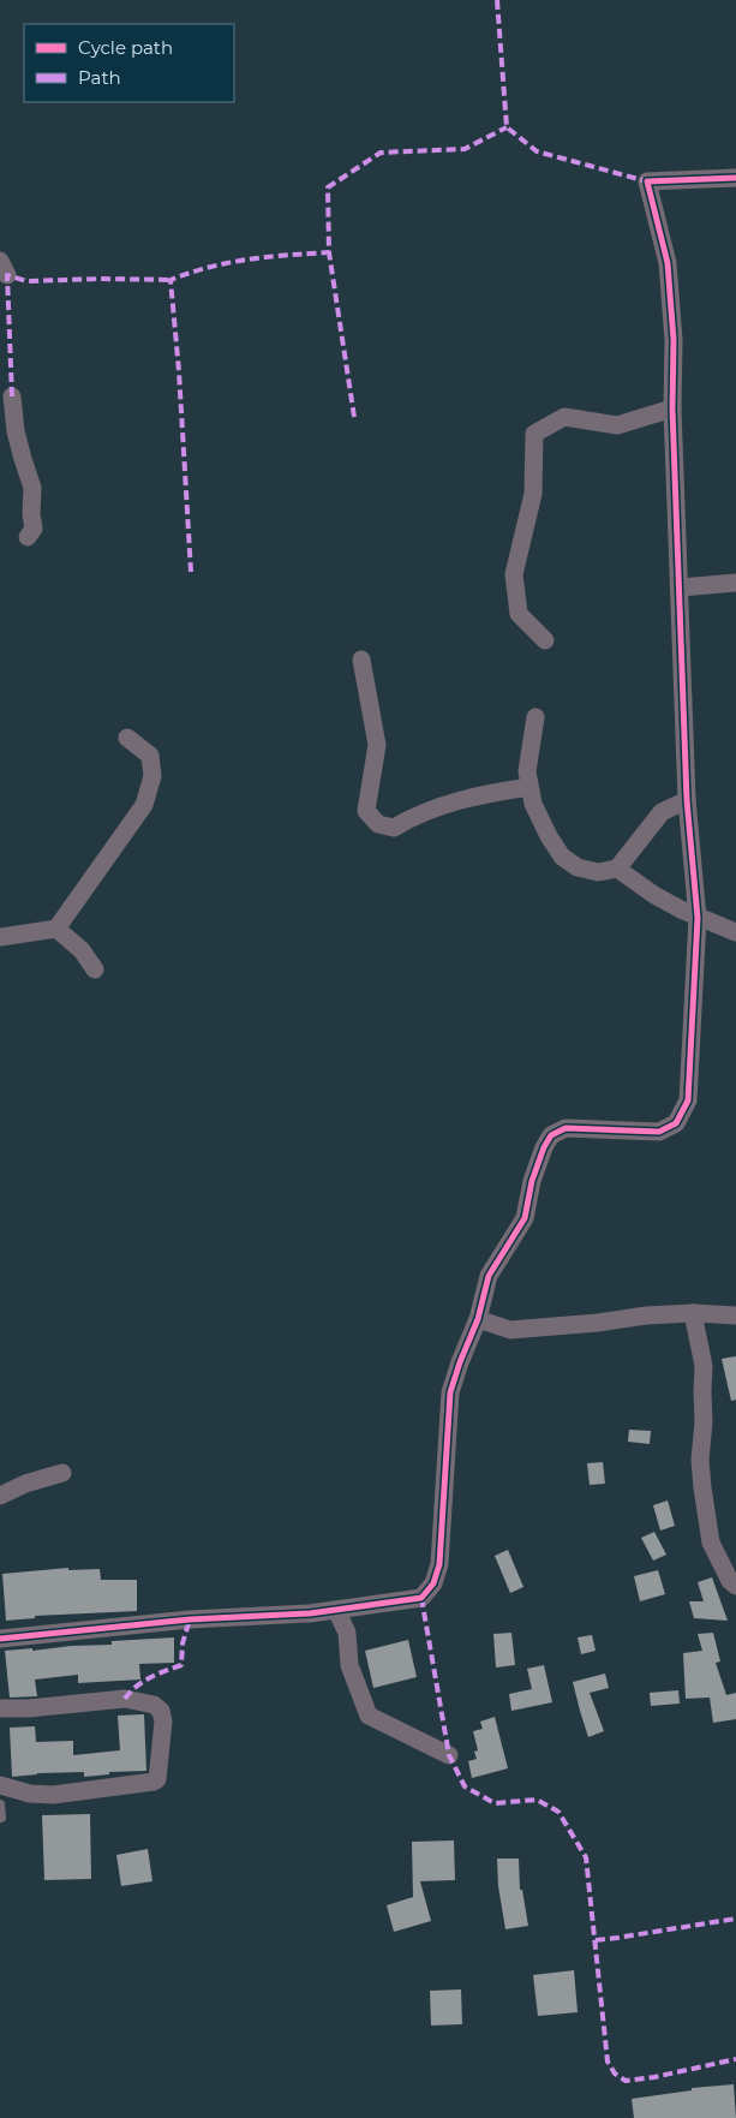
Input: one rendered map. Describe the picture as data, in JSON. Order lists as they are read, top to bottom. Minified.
{"legend":["Cycle path","Path"]}
